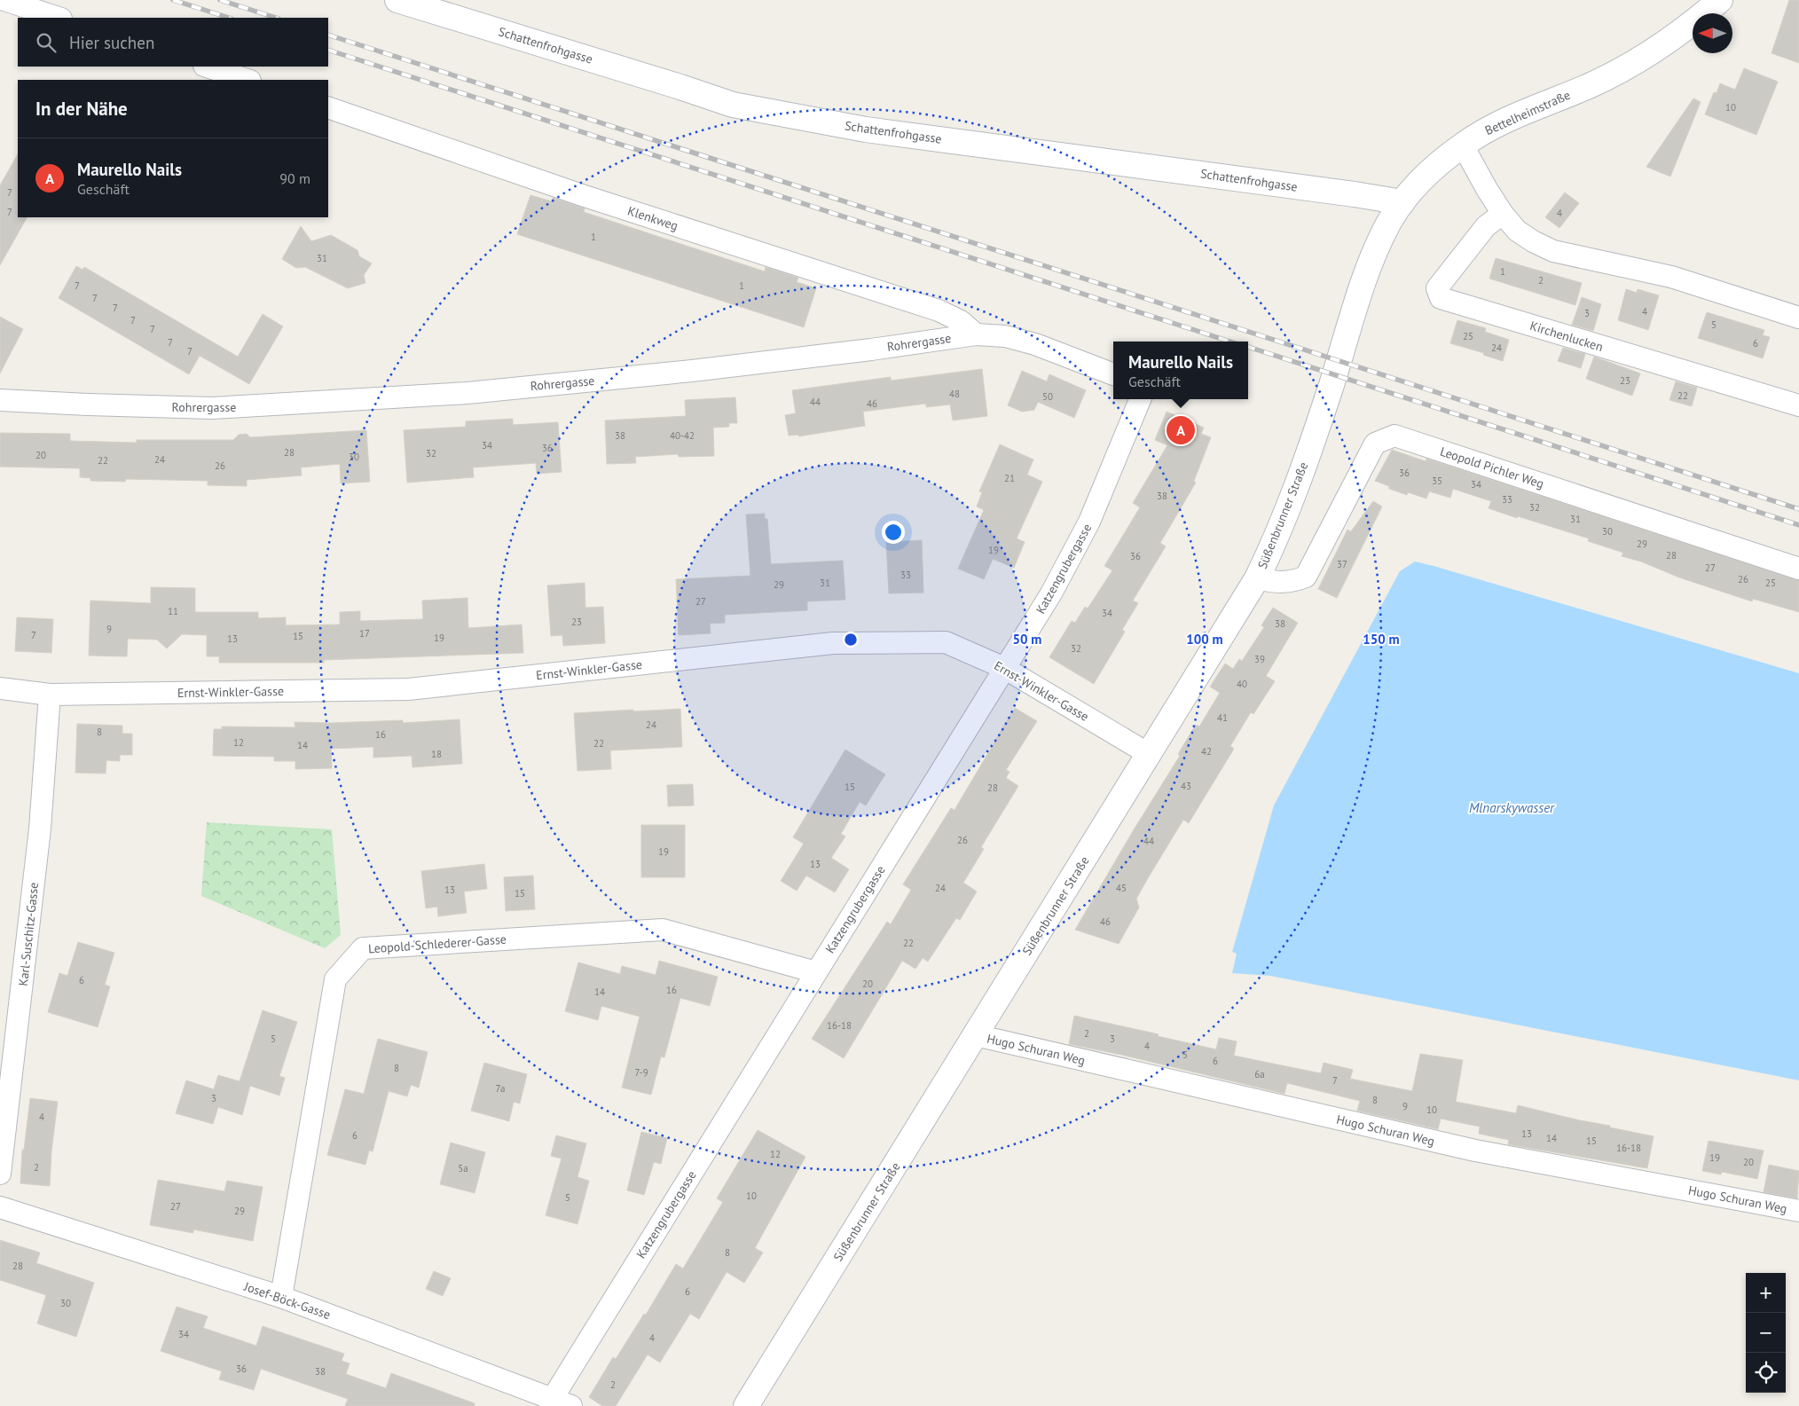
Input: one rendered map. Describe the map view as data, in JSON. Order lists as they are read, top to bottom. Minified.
{"streets":{"street":["Schattenfrohgasse","Bettelheimstraße","Klenkweg","Kirchenlucken","Rohrergasse","Leopold Pichler Weg","Süßenbrunner Straße","Katzengrubergasse","Ernst-Winkler-Gasse","Karl-Suschitz-Gasse","Leopold-Schlederer-Gasse","Hugo Schuran Weg","Josef-Böck-Gasse"]},"crossings":[["Schattenfrohgasse","Bettelheimstraße"],["Bettelheimstraße","Süßenbrunner Straße"],["Klenkweg","Rohrergasse"],["Leopold Pichler Weg","Süßenbrunner Straße"],["Süßenbrunner Straße","Ernst-Winkler-Gasse"],["Süßenbrunner Straße","Hugo Schuran Weg"],["Katzengrubergasse","Ernst-Winkler-Gasse"],["Katzengrubergasse","Leopold-Schlederer-Gasse"],["Katzengrubergasse","Josef-Böck-Gasse"],["Ernst-Winkler-Gasse","Karl-Suschitz-Gasse"],["Leopold-Schlederer-Gasse","Josef-Böck-Gasse"]],"water":["Mlnarskywasser"],"house_numbers":["10","7","7","4","1","31","1","2","7","1","7","7","4","3","7","5","7","25","7","6","24","7","23","48","22","50","44","46","38","40-42","34","36","28","32","20","30","24","22","26","36","21","35","34","38","33","32","31","30","29","19","28","36","37","27","33","26","31","25","29","27","11","34","23","38","9","17","7","15","19","13","32","39","40","41","24","8","16","12","22","14","42","18","43","15","28","26","44","19","13","24","45","13","15","46","22","6","20","16","14","16-18","2","5","3","4","5","6","8","7-9","6a","7","7a","3","8","9","10","4","13","6","14","15","16-18","12","19","20","2","5a","10","5","27","29","8","28","6","30","34","4","36","38","2"],"north":"left","page":{"search":"Hier suchen","heading":"In der Nähe","list":[{"mark":"A","name":"Maurello Nails","note":"Geschäft","value":"90 m"}],"popup":["Maurello Nails","Geschäft"],"pins":"A","map_buttons":["+","−"]},"rings":["50 m","100 m","150 m"]}
